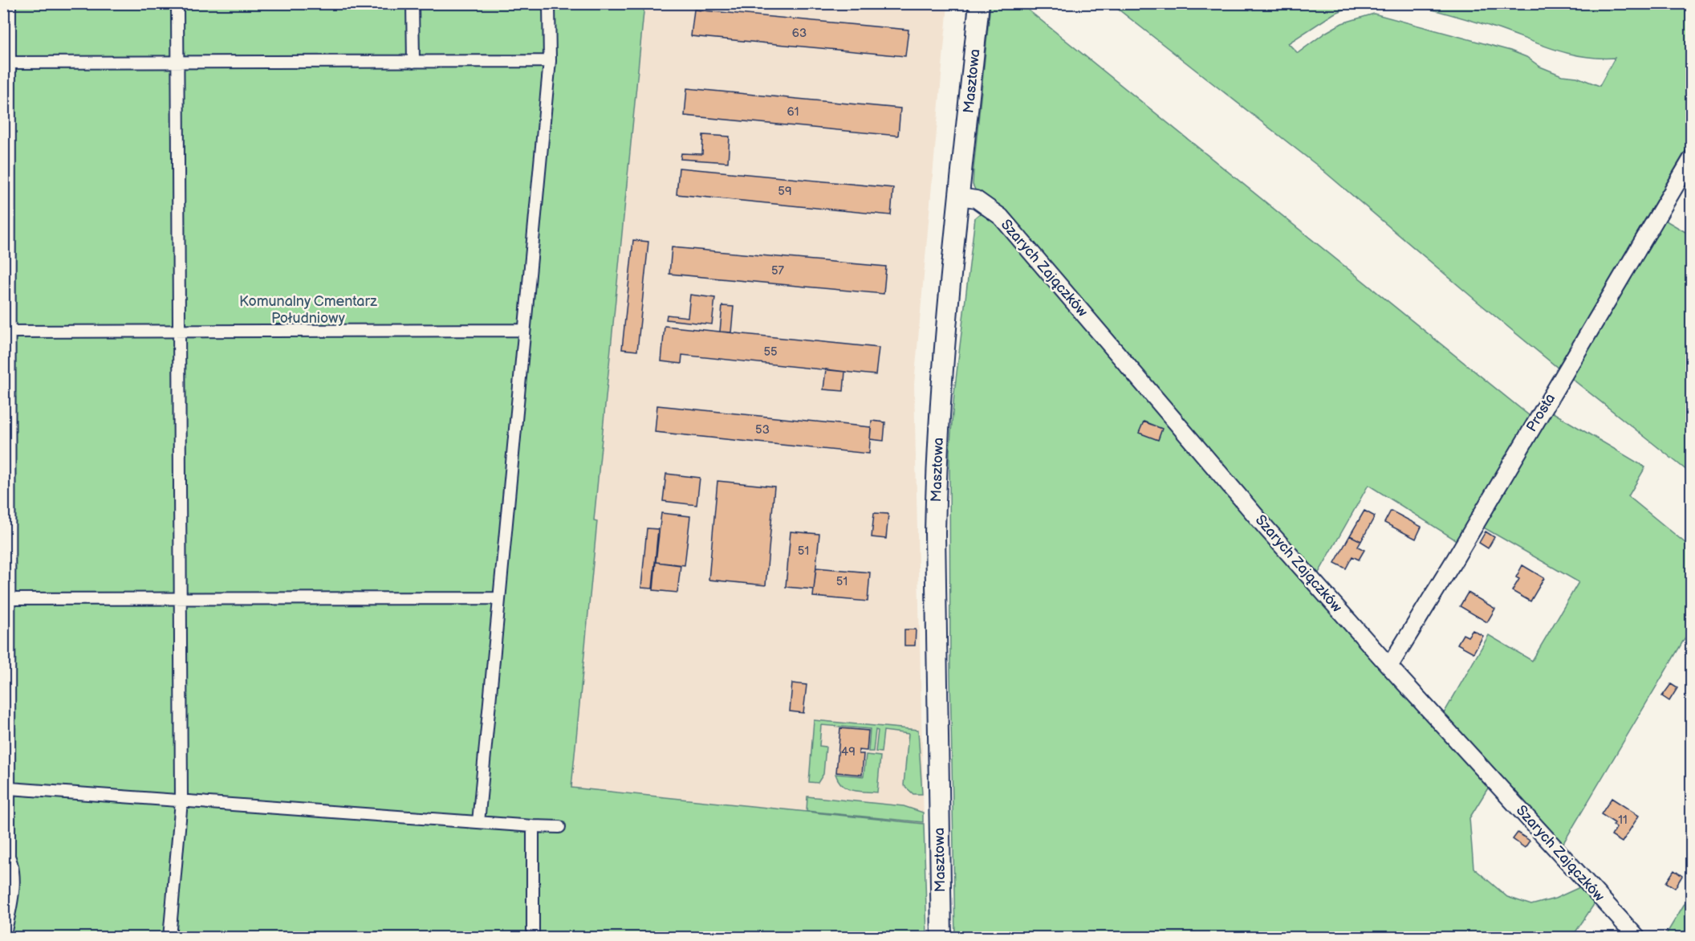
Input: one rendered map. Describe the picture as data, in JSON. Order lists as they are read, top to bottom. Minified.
{"streets":{"street":["Masztowa","Szarych Zajączków","Prosta"]},"crossings":[["Masztowa","Szarych Zajączków"],["Szarych Zajączków","Prosta"]],"parks":["Komunalny Cmentarz Południowy"],"house_numbers":["63","61","59","57","55","53","51","51","49","11"]}
